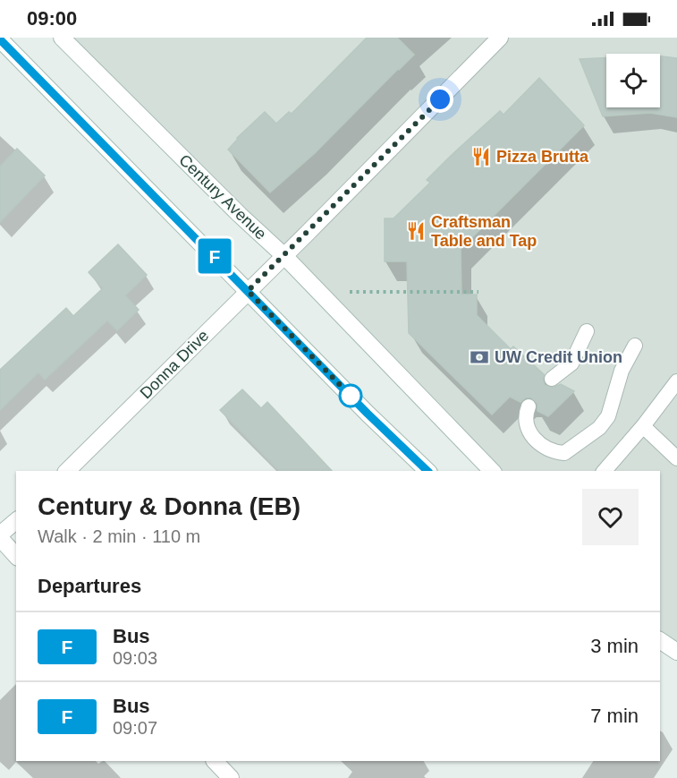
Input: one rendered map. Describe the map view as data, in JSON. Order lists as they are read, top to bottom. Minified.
{"streets":{"main road":["Century Avenue","Donna Drive"]},"crossings":[["Century Avenue","Donna Drive"]],"places":{"restaurant":["Pizza Brutta","Craftsman Table and Tap"],"bank":["UW Credit Union"]},"lines":["bus line F"],"page":{"status":"09:00","on_map":"F","heading":[["Century & Donna (EB)","Walk · 2 min · 110 m"],"Departures"],"list":[{"mark":"F","name":"Bus","note":"09:03","value":"3 min"},{"mark":"F","name":"Bus","note":"09:07","value":"7 min"}]}}
